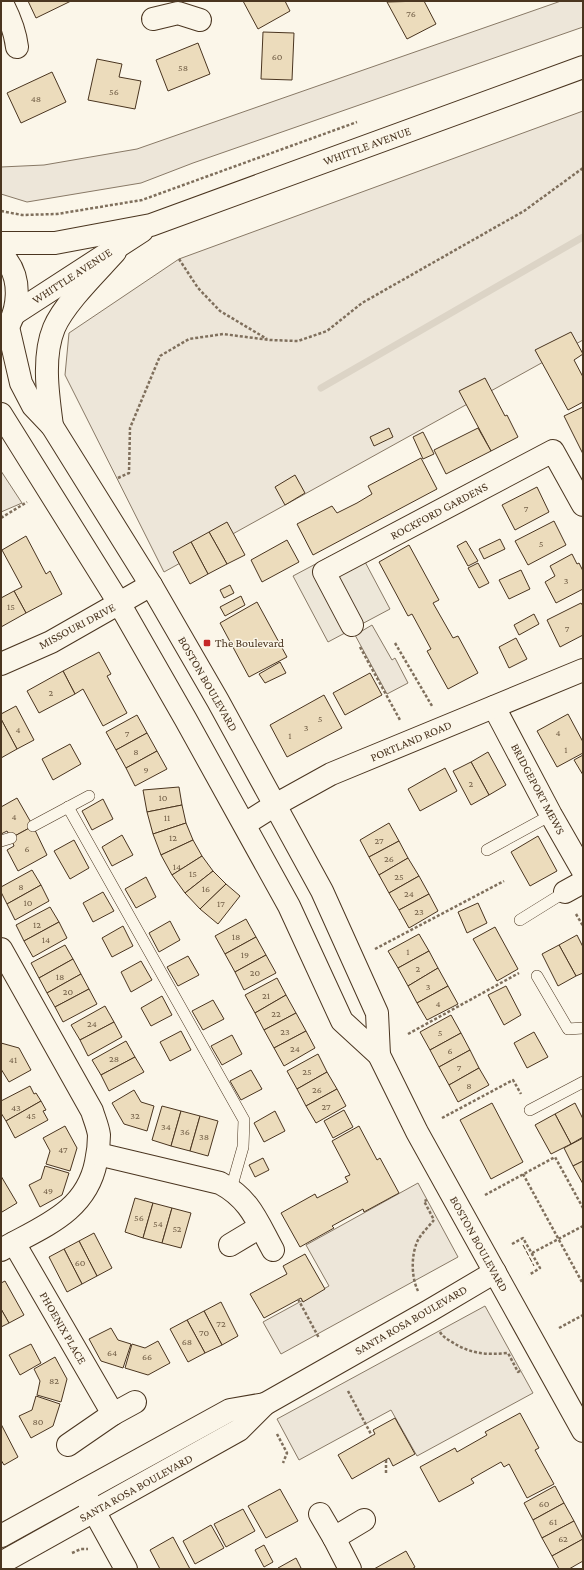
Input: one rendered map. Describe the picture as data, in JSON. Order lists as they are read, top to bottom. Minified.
{"streets":{"street":["WHITTLE AVENUE","ROCKFORD GARDENS","MISSOURI DRIVE","BOSTON BOULEVARD","PORTLAND ROAD","BRIDGEPORT MEWS","SANTA ROSA BOULEVARD","PHOENIX PLACE"]},"crossings":[["WHITTLE AVENUE","BOSTON BOULEVARD"],["MISSOURI DRIVE","BOSTON BOULEVARD"],["BOSTON BOULEVARD","PORTLAND ROAD"],["BOSTON BOULEVARD","SANTA ROSA BOULEVARD"],["PORTLAND ROAD","BRIDGEPORT MEWS"]],"places":{"transit":["The Boulevard"]},"house_numbers":["76","60","58","56","48","7","5","3","15","7","2","5","3","4","4","7","1","1","8","9","2","10","4","11","12","27","6","26","14","15","25","8","16","24","10","17","23","12","18","14","1","19","2","20","18","3","20","21","4","22","24","23","5","24","6","28","41","7","25","8","26","27","43","45","32","34","36","38","47","49","56","54","52","60","72","70","68","64","66","82","80","60","61","62"]}
